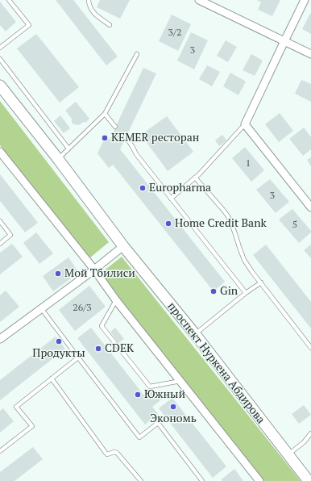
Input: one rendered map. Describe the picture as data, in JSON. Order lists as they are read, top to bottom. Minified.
{"streets":{"main road":["проспект Нуркена Абдирова"]},"places":["KEMER ресторан","Europharma","Home Credit Bank","Мой Тбилиси","Gin","Продукты","CDEK","Южный","Экономь"],"house_numbers":["3/2","3","1","3","5","26/3"]}
